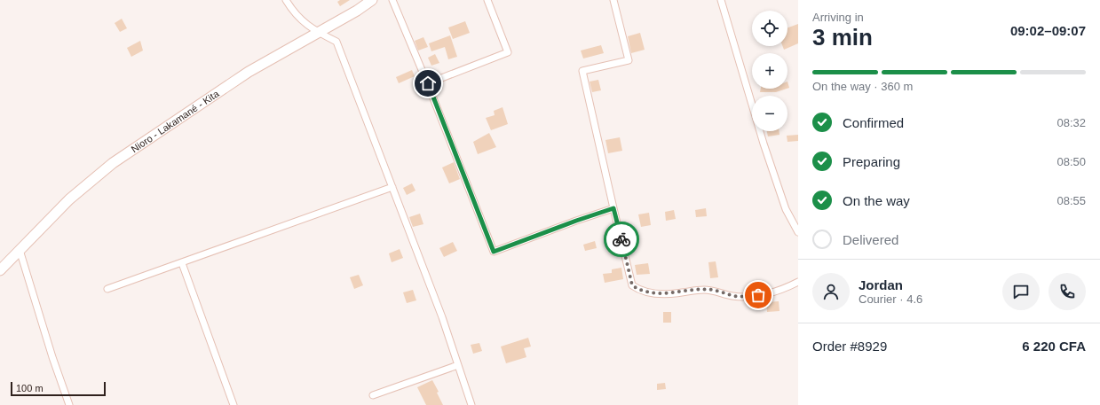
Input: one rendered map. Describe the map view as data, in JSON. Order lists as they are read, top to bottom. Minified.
{"streets":{"main road":["Nioro - Lakamané - Kita"]},"scale_bar":"100 m","page":{"heading":["3 min","Arriving in","09:02–09:07"],"panel":["Jordan","Courier · 4.6","Order #8929","6 220 CFA"],"map_buttons":["+","−"],"bar":"On the way · 360 m","list":[["Confirmed","08:32"],["Preparing","08:50"],["On the way","08:55"],"Delivered"],"scale":"100 m"}}
